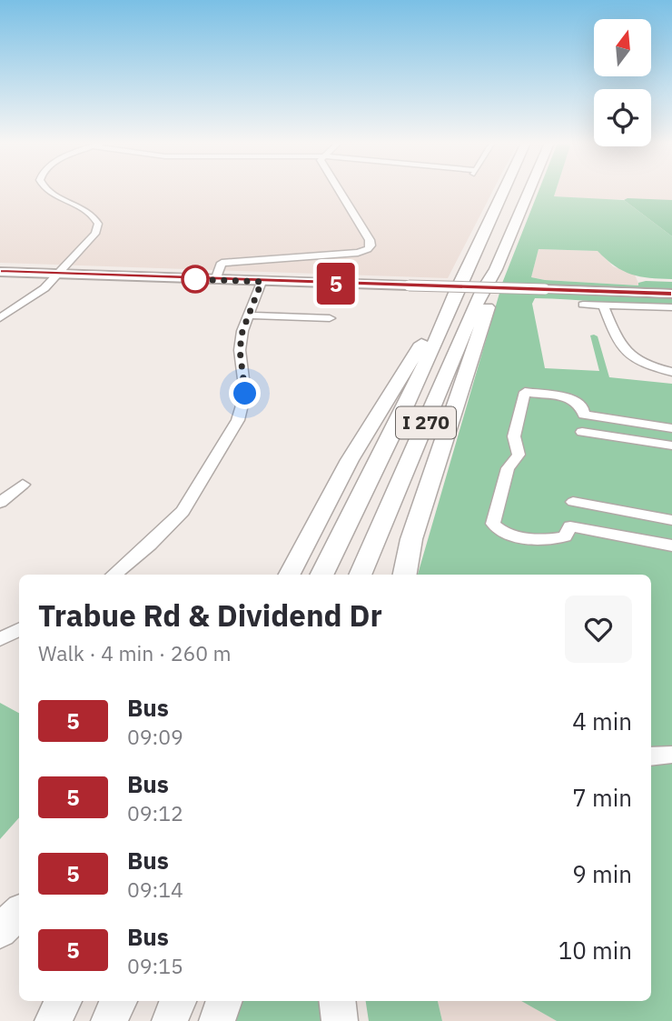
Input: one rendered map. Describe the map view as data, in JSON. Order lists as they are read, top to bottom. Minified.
{"streets":{"highway":["I 270"]},"lines":["bus line 5"],"north":"top","page":{"on_map":"5","heading":["Trabue Rd & Dividend Dr","Walk · 4 min · 260 m"],"list":[{"mark":"5","name":"Bus","note":"09:09","value":"4 min"},{"mark":"5","name":"Bus","note":"09:12","value":"7 min"},{"mark":"5","name":"Bus","note":"09:14","value":"9 min"},{"mark":"5","name":"Bus","note":"09:15","value":"10 min"}]}}
